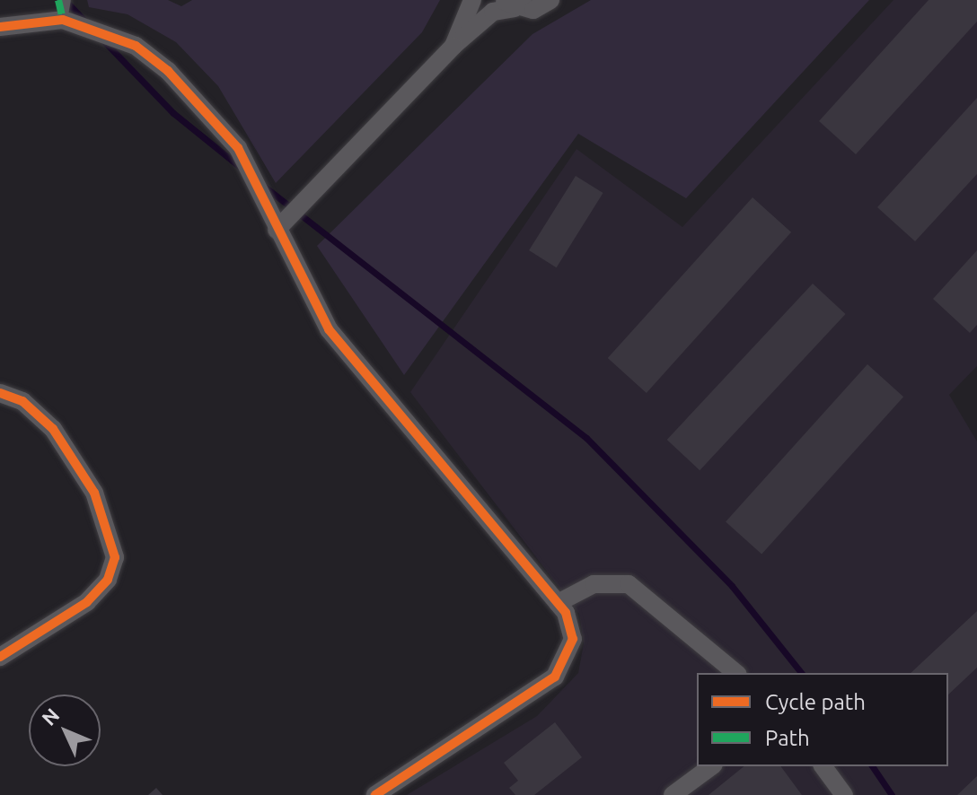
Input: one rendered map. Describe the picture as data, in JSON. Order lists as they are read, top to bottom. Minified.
{"legend":["Cycle path","Path"],"north":"top left"}
